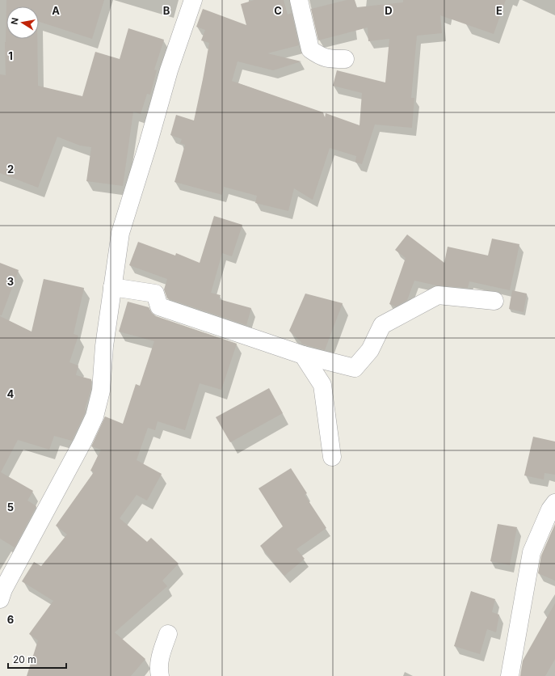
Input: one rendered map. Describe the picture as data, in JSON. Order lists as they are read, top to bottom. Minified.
{"scale_bar":"20 m","north":"left","grid":{"columns":["A","B","C","D","E"],"rows":["1","2","3","4","5","6"]}}
